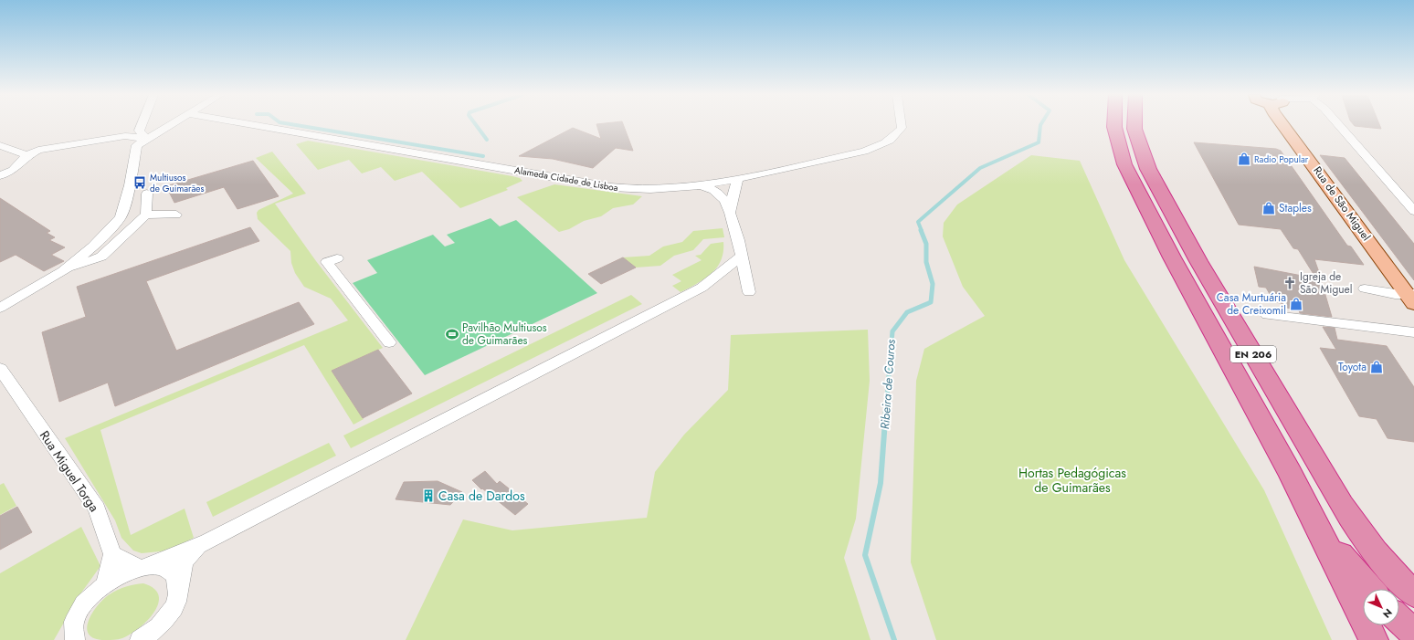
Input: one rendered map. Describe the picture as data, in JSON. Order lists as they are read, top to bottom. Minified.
{"streets":{"highway":["EN 206"],"main road":["Rua de São Miguel"],"street":["Alameda Cidade de Lisboa","Rua Miguel Torga"]},"water":["Ribeira de Couros"],"parks":["Hortas Pedagógicas de Guimarães"],"places":{"shop":["Radio Popular","Staples","Casa Murtuária de Creixomil","Toyota"],"bus stop":["Multiusos de Guimarães"],"church":["Igreja de São Miguel"],"sports":["Pavilhão Multiusos de Guimarães"],"building":["Casa de Dardos"]},"north":"bottom right"}
